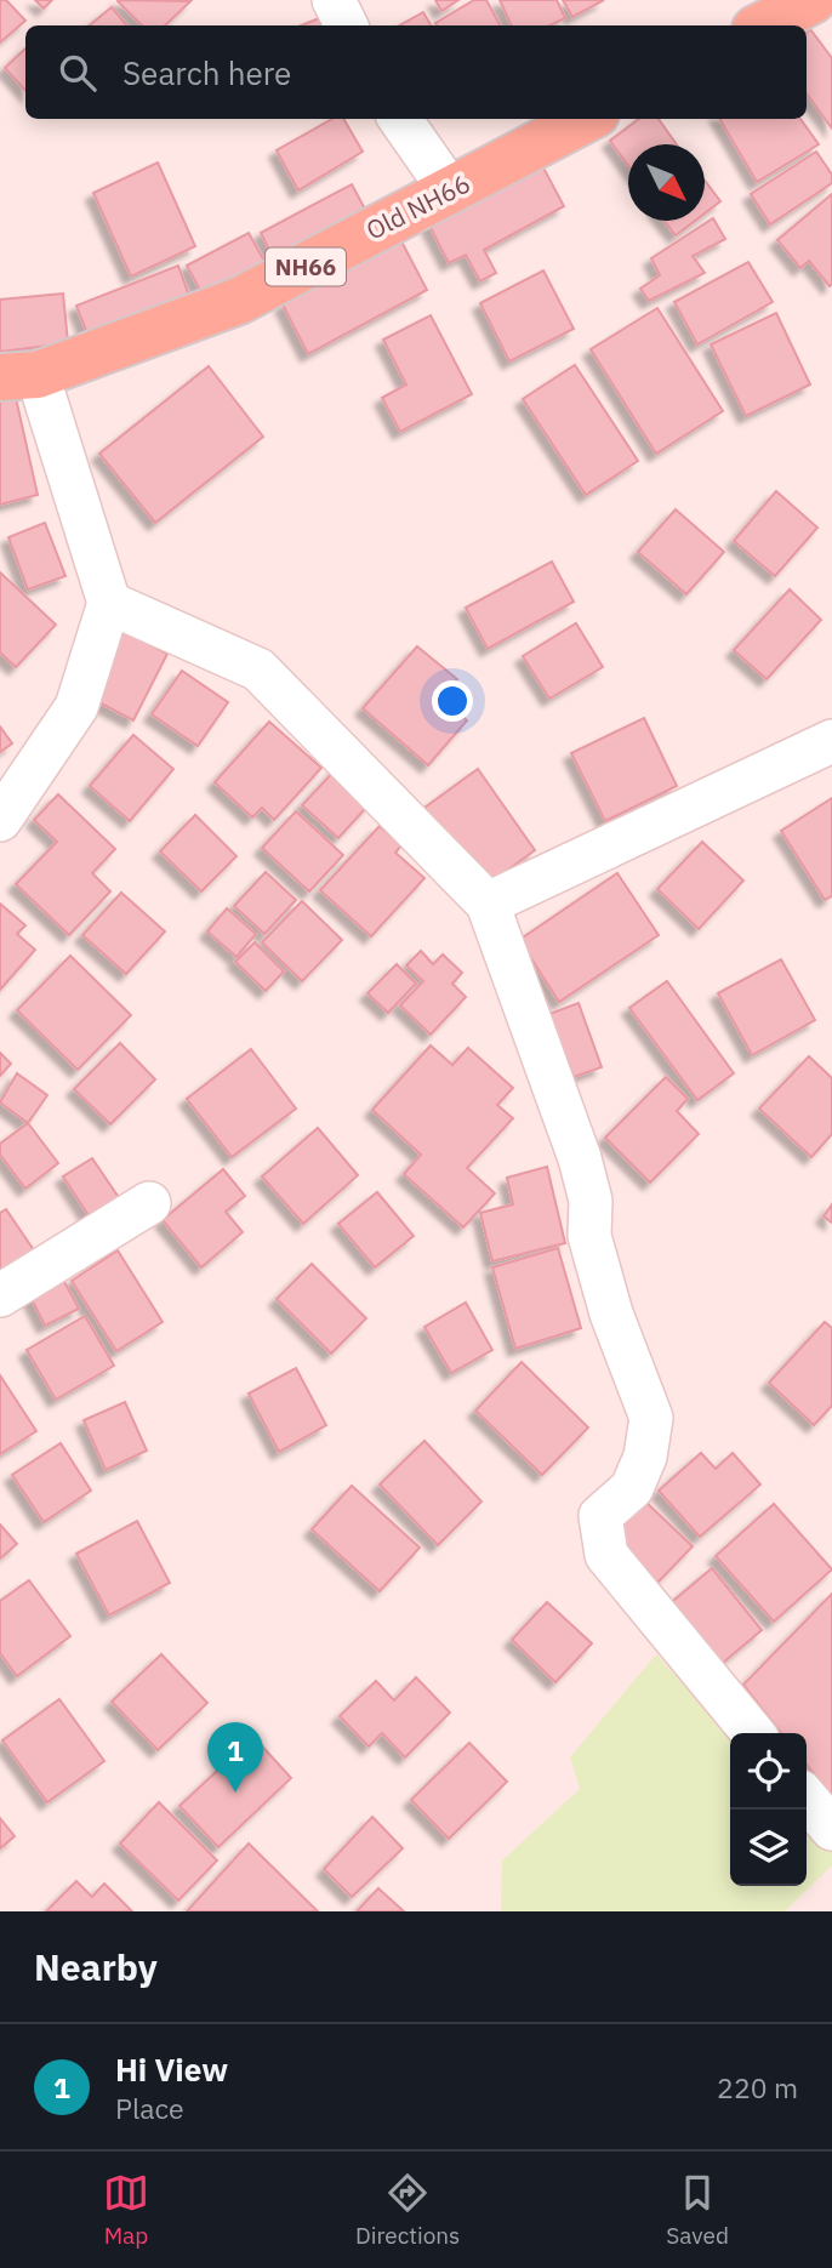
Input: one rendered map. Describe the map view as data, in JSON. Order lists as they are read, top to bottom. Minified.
{"streets":{"main road":["Old NH66","NH66"]},"north":"bottom right","page":{"search":"Search here","pins":"1","heading":"Nearby","list":[{"mark":"1","name":"Hi View","note":"Place","value":"220 m"}],"nav":["Map","Directions","Saved"]}}
